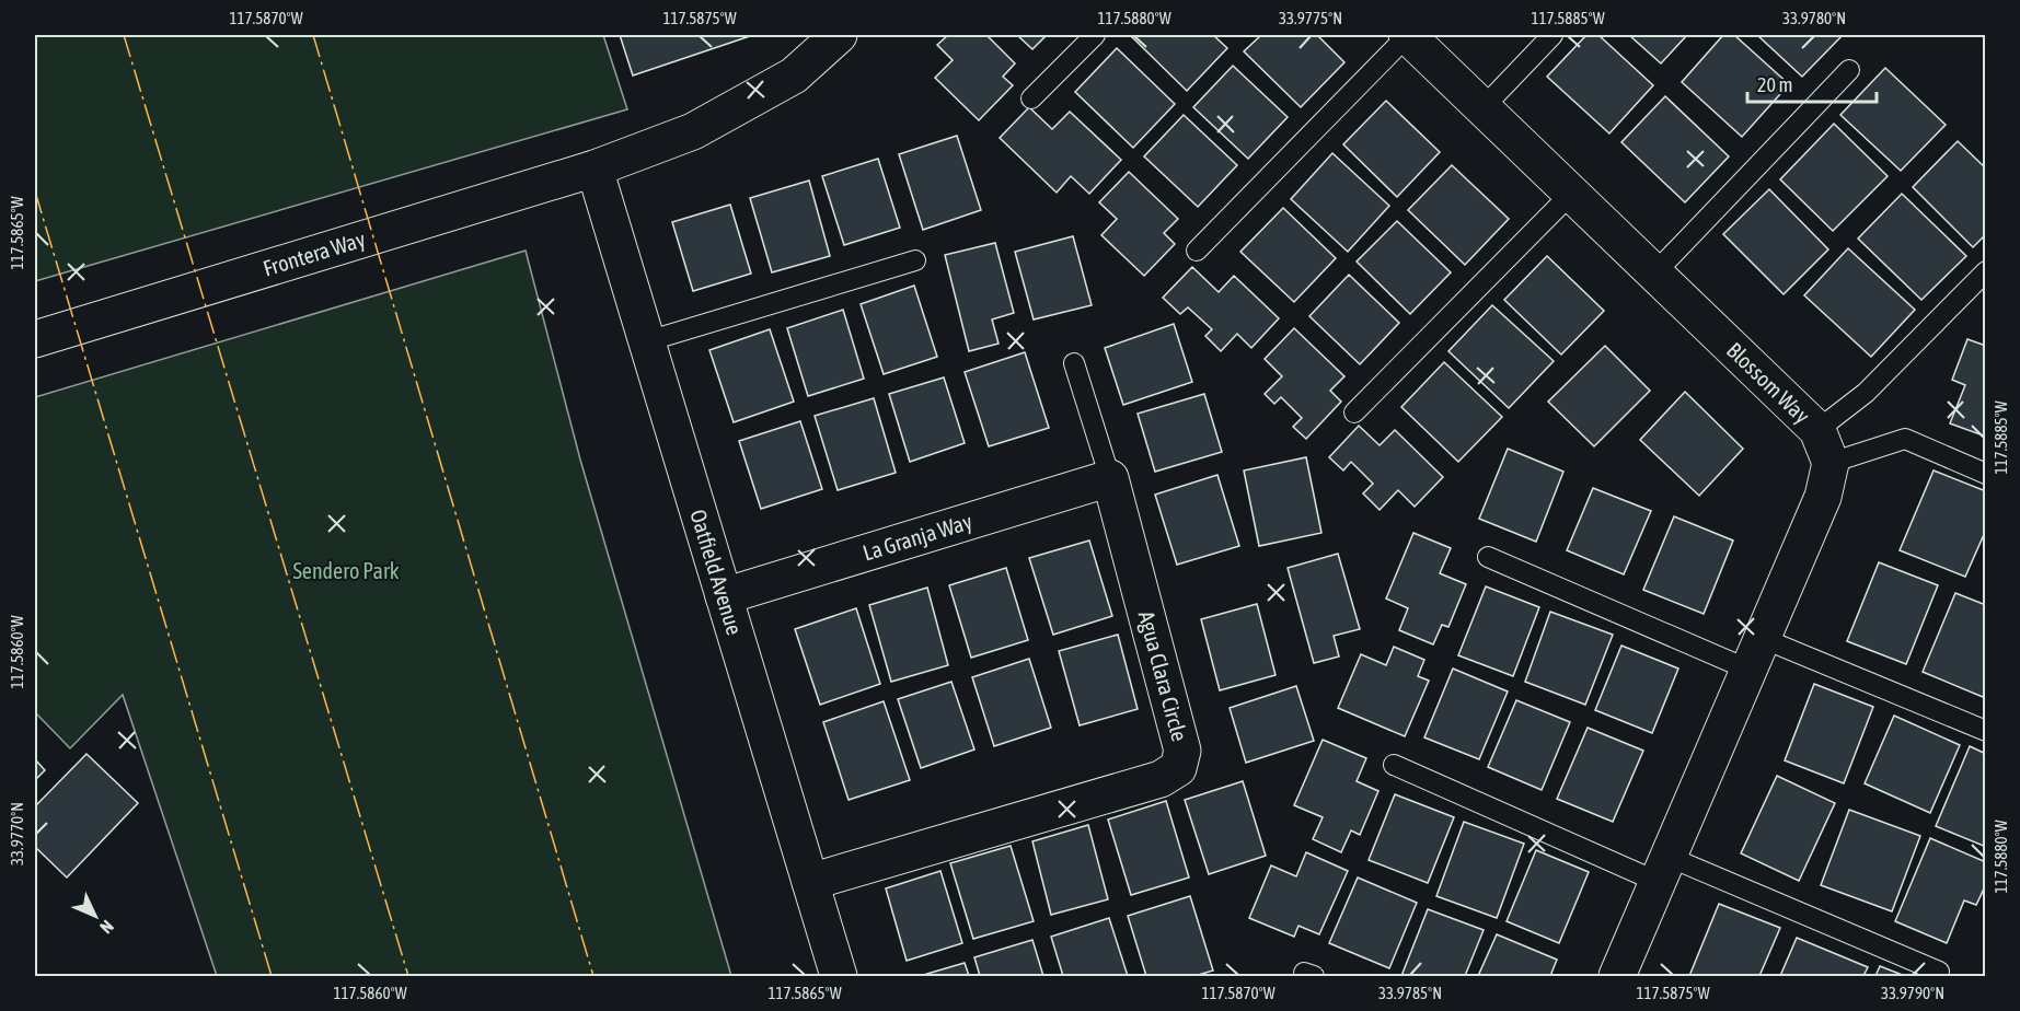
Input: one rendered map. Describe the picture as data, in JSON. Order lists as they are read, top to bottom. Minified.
{"streets":{"street":["Frontera Way","Blossom Way","La Granja Way","Oatfield Avenue","Agua Clara Circle"]},"crossings":[["Frontera Way","Oatfield Avenue"],["La Granja Way","Oatfield Avenue"],["La Granja Way","Agua Clara Circle"],["Oatfield Avenue","Agua Clara Circle"]],"parks":["Sendero Park"],"scale_bar":"20 m","north":"bottom right","coordinates":["117.5870°W","117.5875°W","117.5880°W","33.9775°N","117.5885°W","33.9780°N","117.5865°W","117.5860°W","33.9770°N","33.9785°N","33.9790°N"]}
